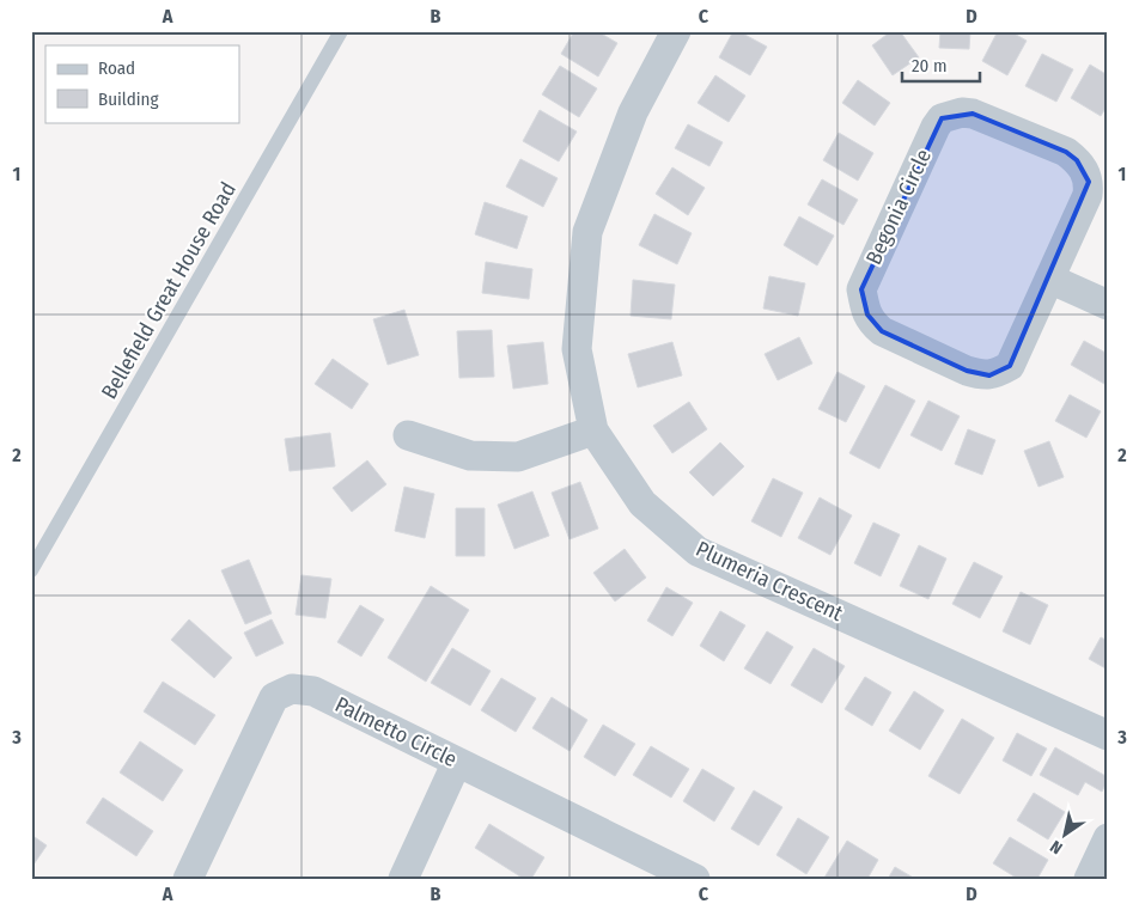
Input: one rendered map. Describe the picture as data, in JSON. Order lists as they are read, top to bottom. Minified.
{"streets":{"street":["Begonia Circle","Plumeria Crescent","Palmetto Circle"],"lane":["Bellefield Great House Road"]},"legend":["Road","Building"],"scale_bar":"20 m","north":"bottom left","grid":{"columns":["A","B","C","D"],"rows":["1","2","3"]}}
